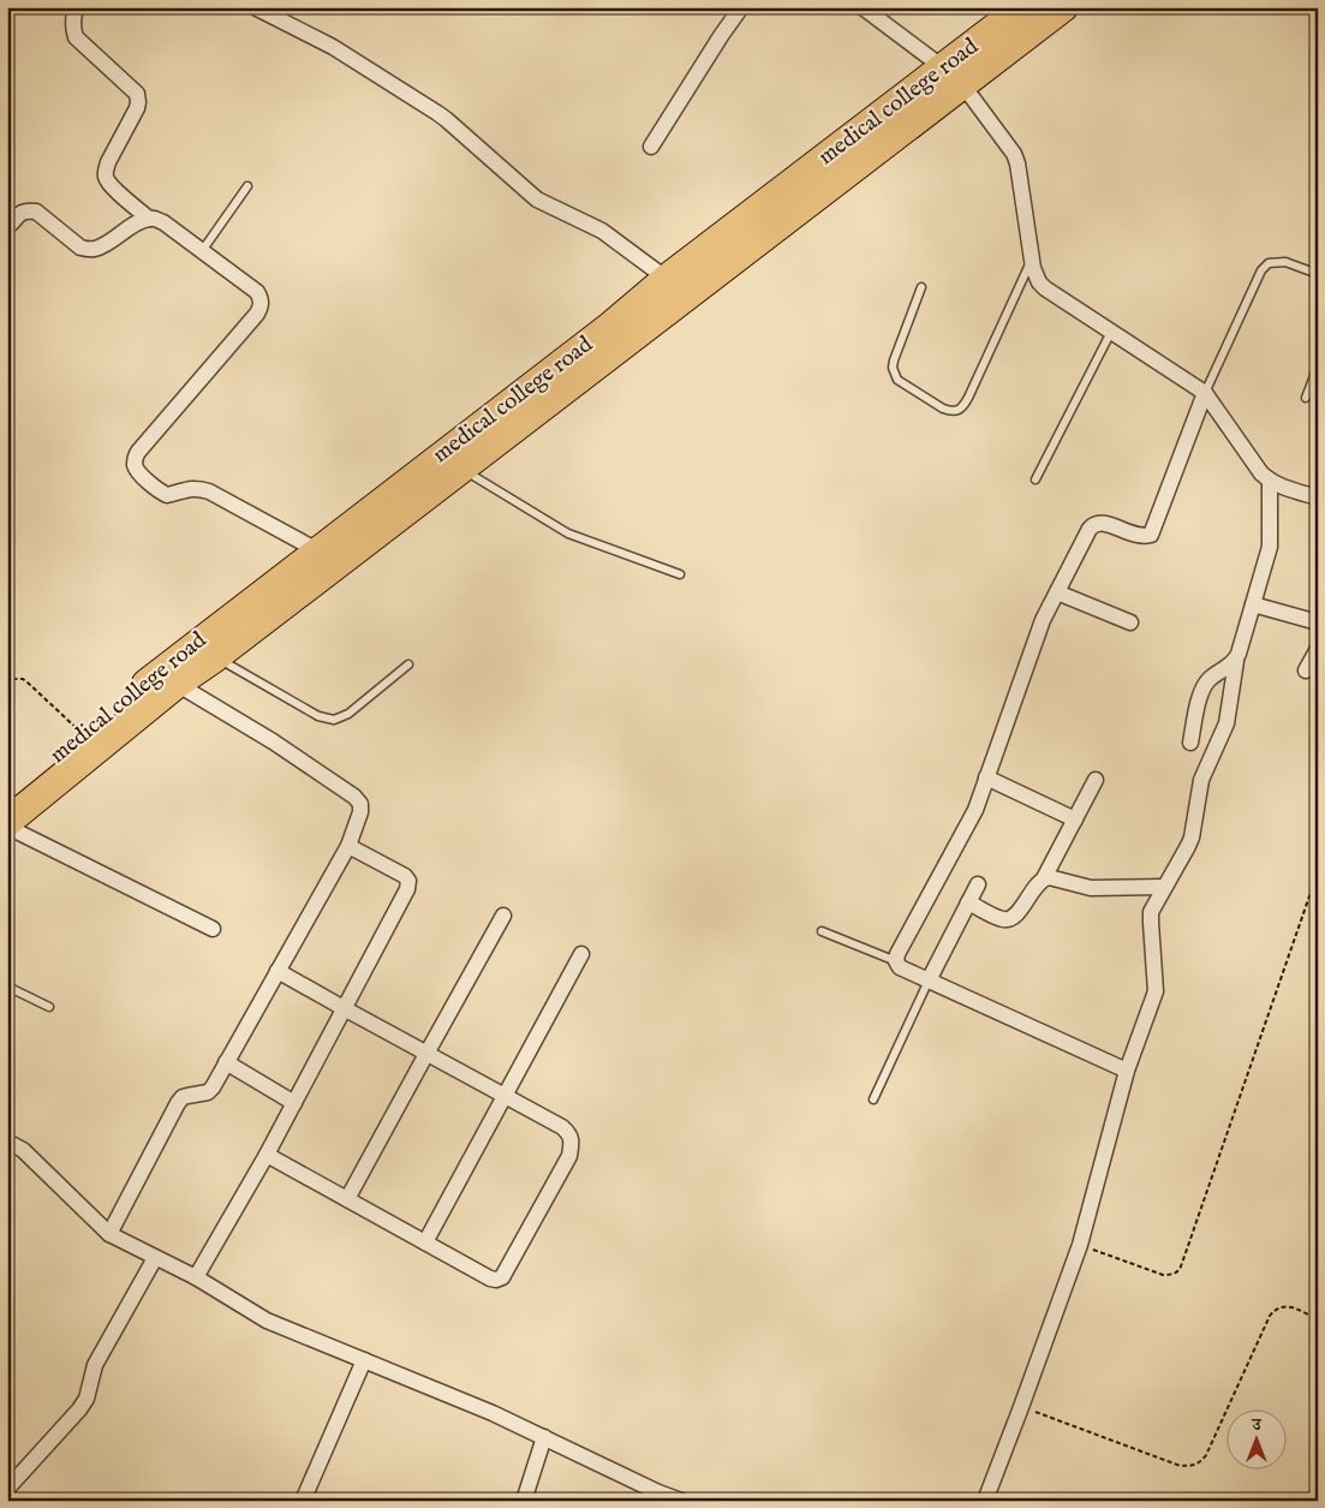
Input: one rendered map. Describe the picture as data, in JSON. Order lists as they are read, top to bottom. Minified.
{"streets":{"highway":["medical college road"]},"north":"top"}
